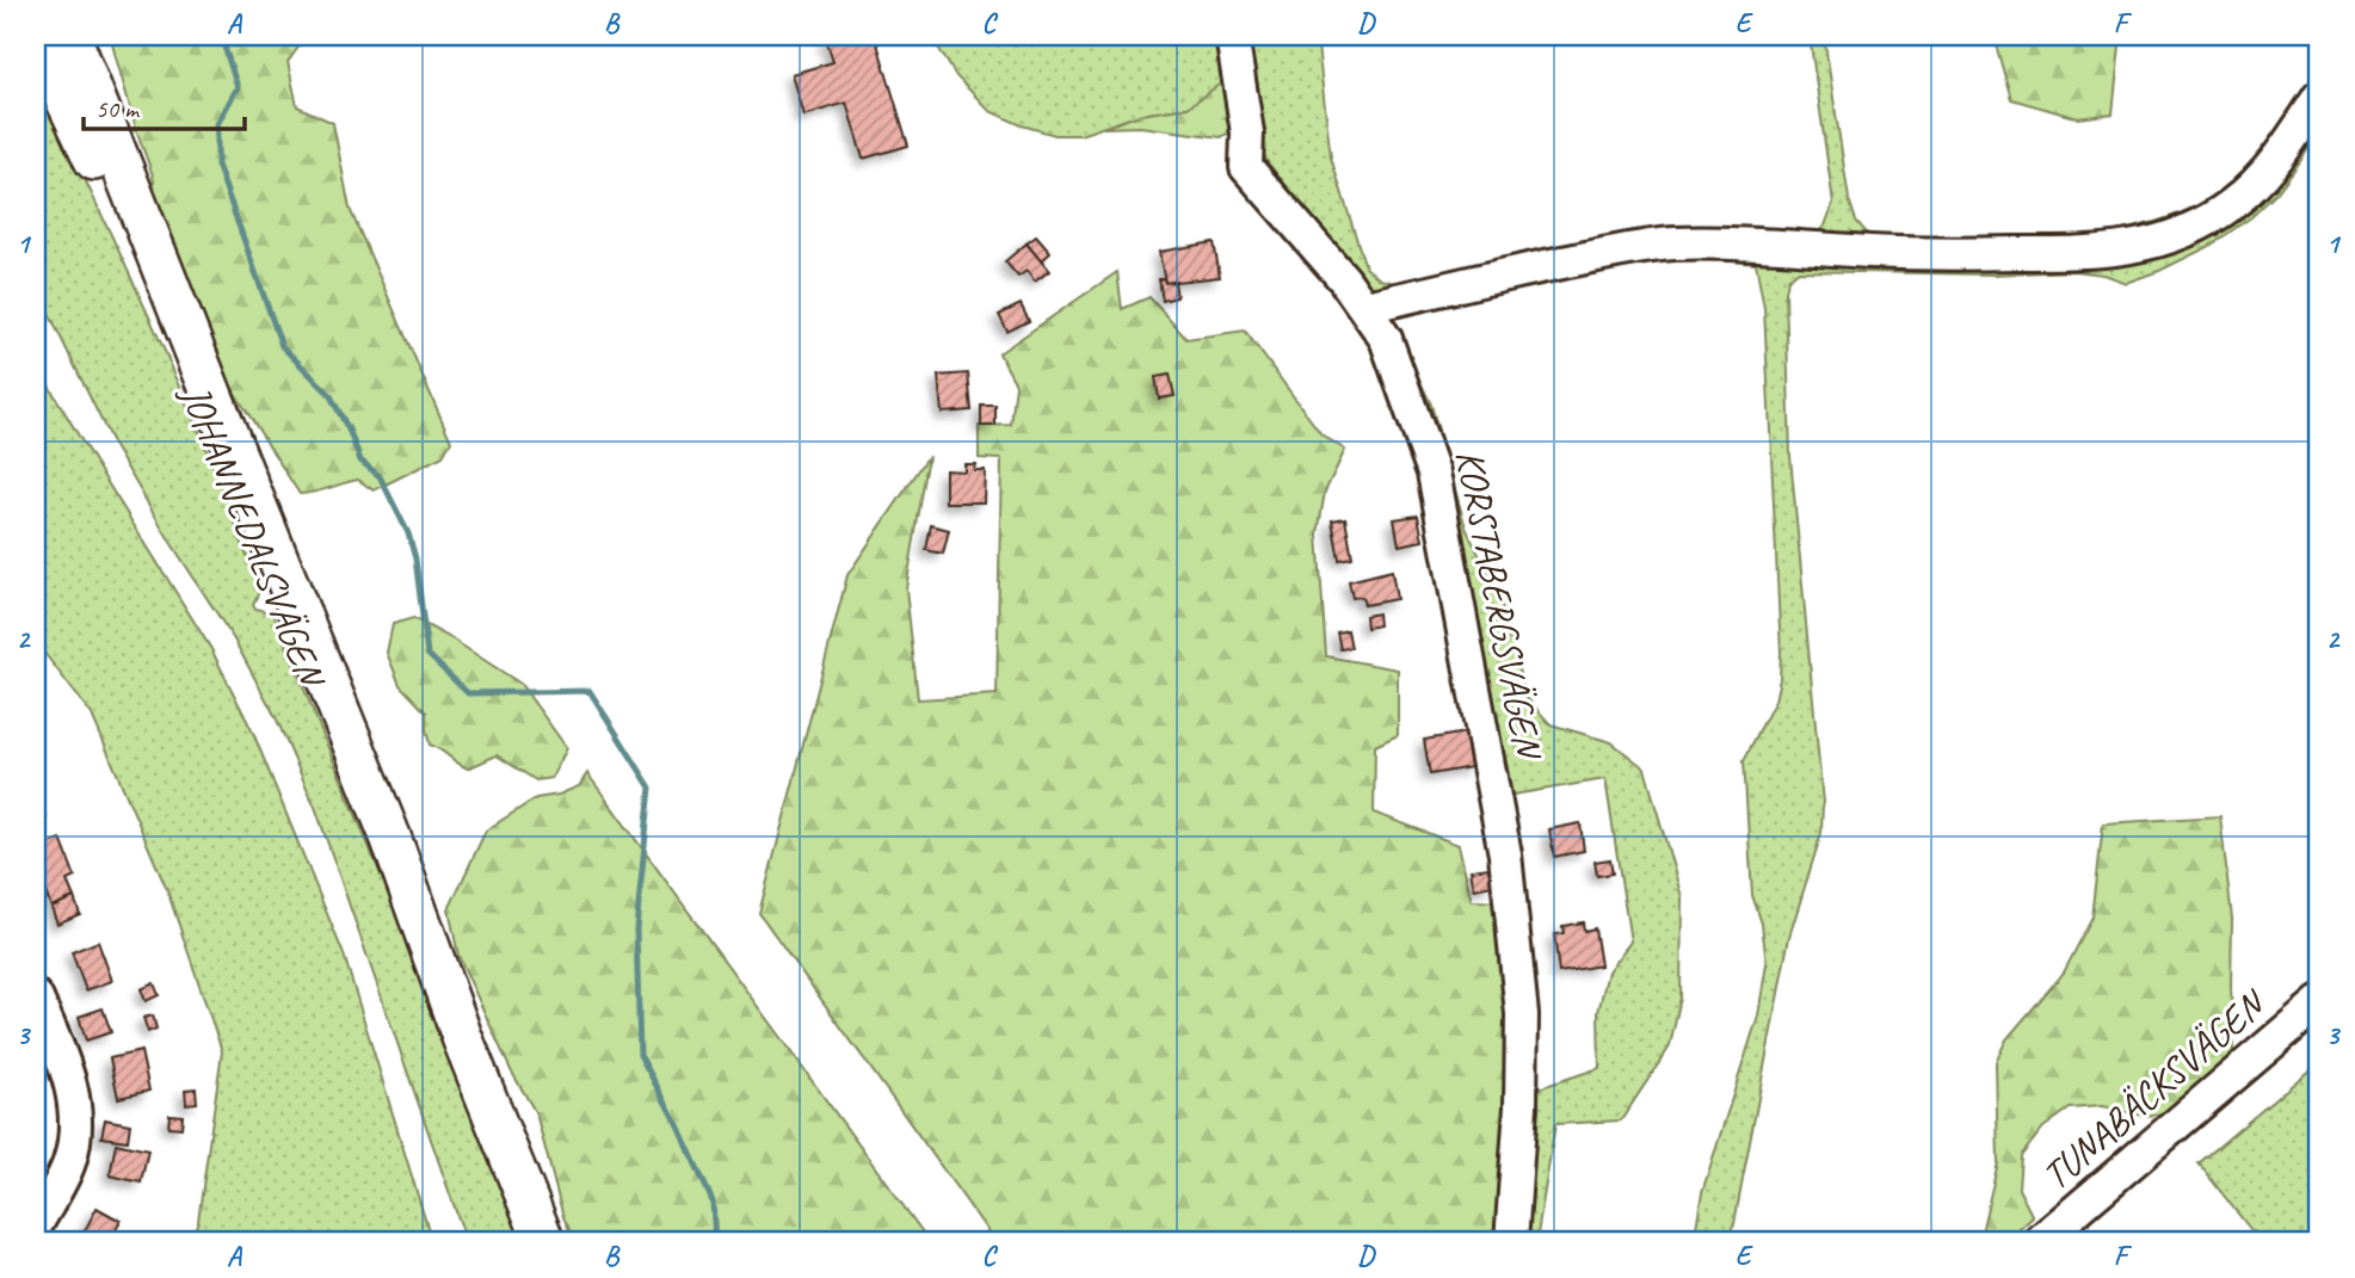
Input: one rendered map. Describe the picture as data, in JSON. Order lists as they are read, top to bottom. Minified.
{"streets":{"main road":["JOHANNEDALSVÄGEN"],"street":["KORSTABERGSVÄGEN","TUNABÄCKSVÄGEN"]},"scale_bar":"50 m","grid":{"columns":["A","B","C","D","E","F"],"rows":["1","2","3"]}}
